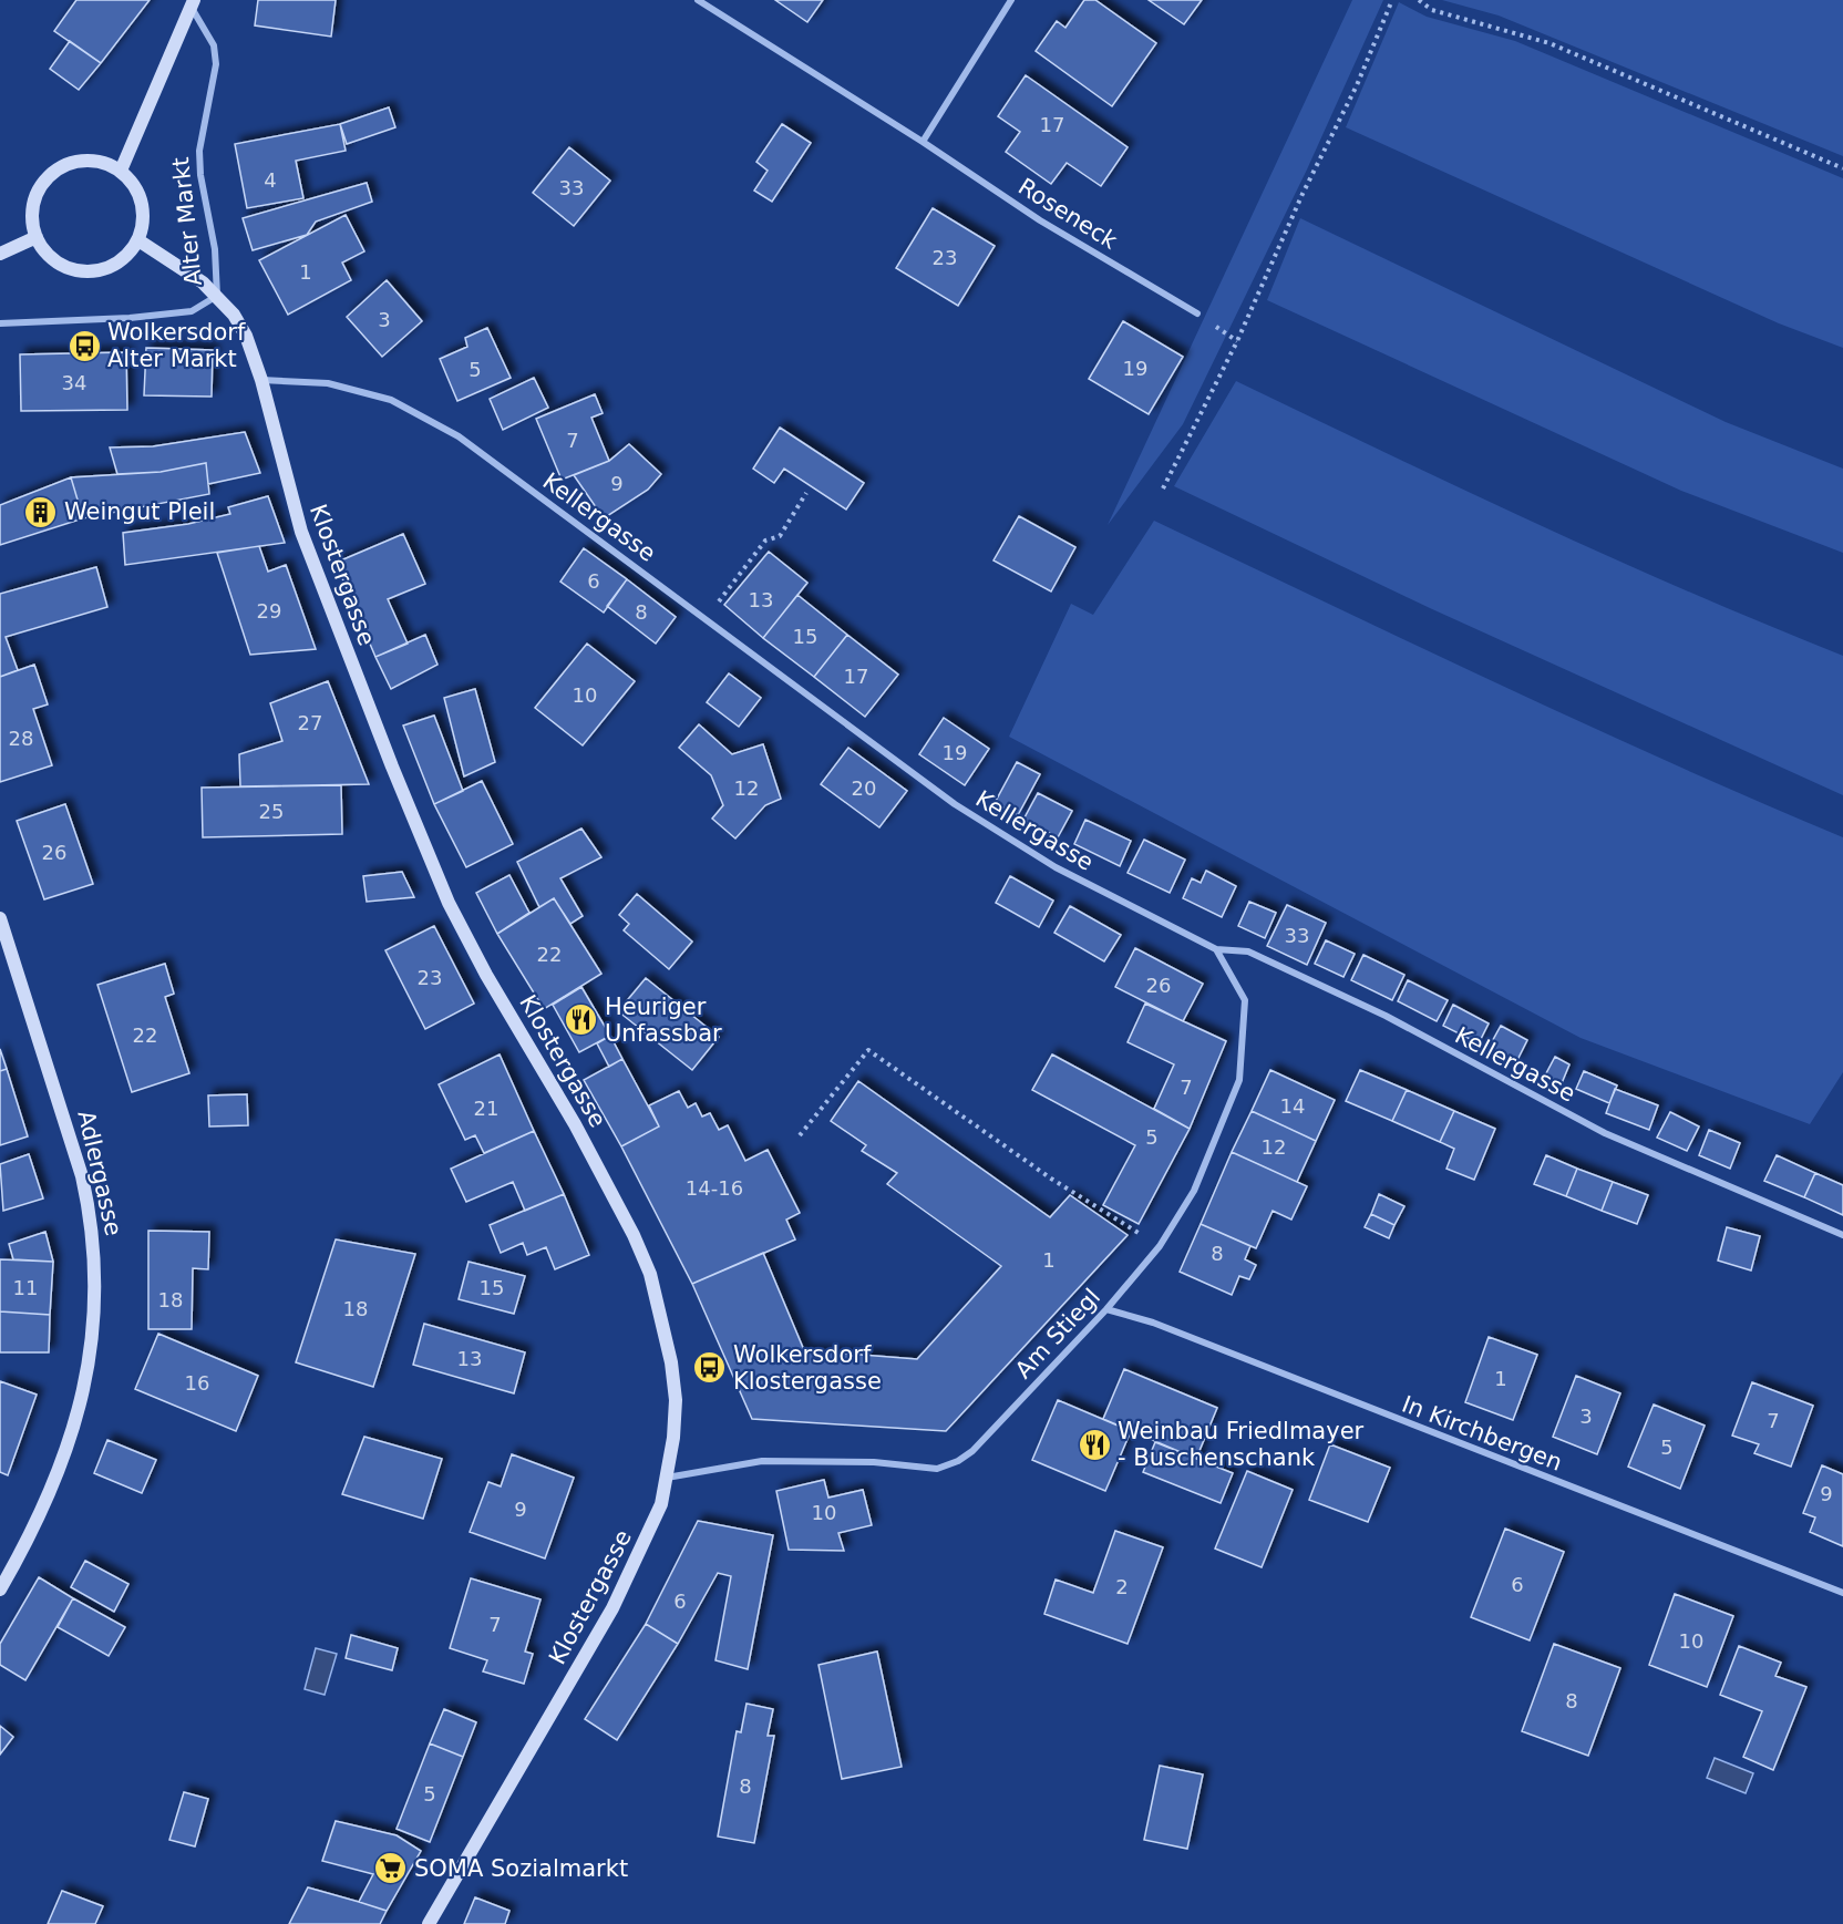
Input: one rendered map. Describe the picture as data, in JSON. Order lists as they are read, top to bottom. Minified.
{"streets":{"street":["Roseneck","Alter Markt","Kellergasse","Klostergasse","Adlergasse","Am Stiegl","In Kirchbergen"]},"crossings":[["Alter Markt","Klostergasse"],["Kellergasse","Klostergasse"],["Kellergasse","Am Stiegl"],["Klostergasse","Am Stiegl"],["Am Stiegl","In Kirchbergen"]],"places":{"bus stop":["Wolkersdorf Alter Markt","Wolkersdorf Klostergasse"],"building":["Weingut Pleil"],"restaurant":["Heuriger Unfassbar","Weinbau Friedlmayer - Buschenschank"],"supermarket":["SOMA Sozialmarkt"]},"house_numbers":["17","4","33","23","1","3","19","5","34","7","9","6","13","29","8","15","17","10","27","28","19","12","20","25","26","33","22","23","26","22","7","14","21","5","12","14-16","8","1","11","15","18","18","13","1","16","3","7","5","9","9","10","6","2","6","7","10","8","8","5"]}
